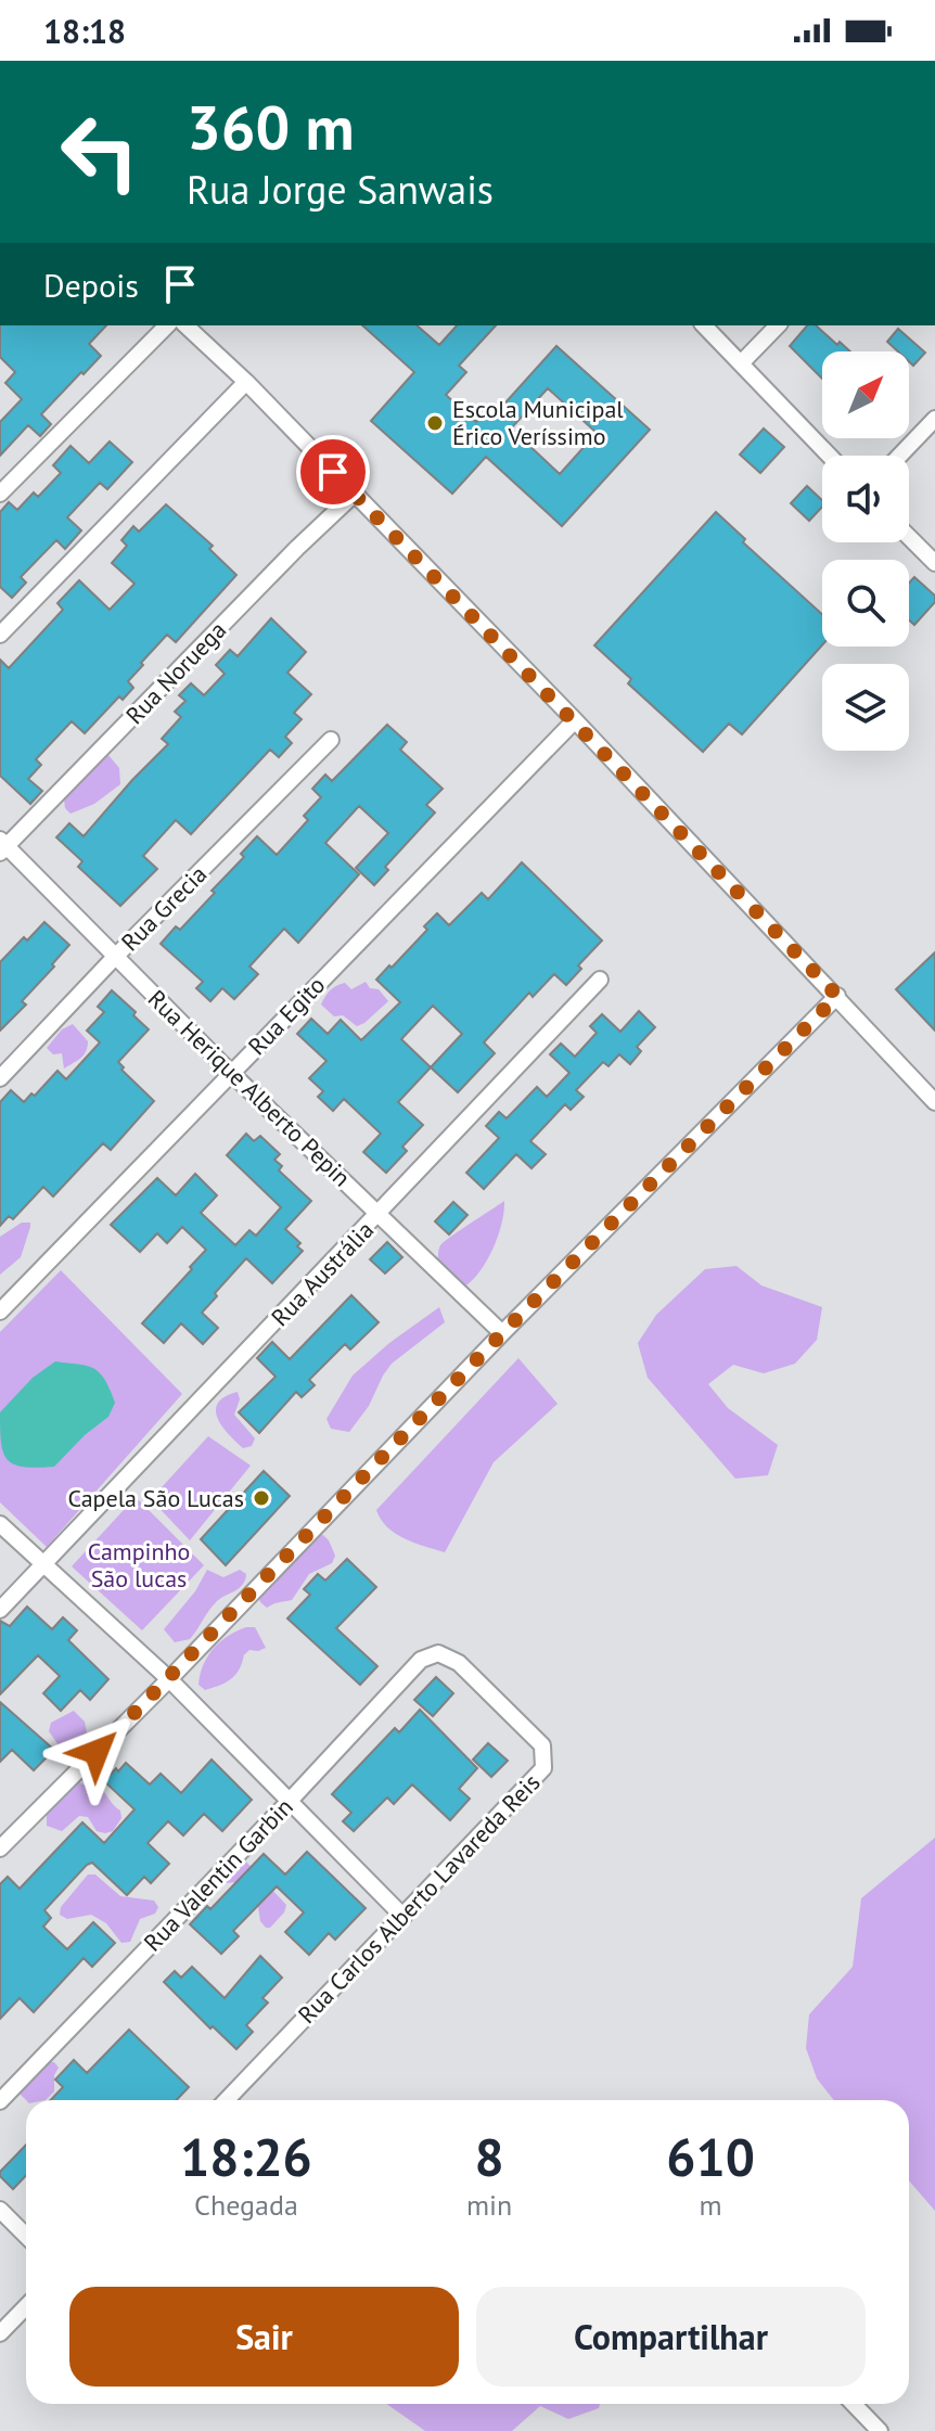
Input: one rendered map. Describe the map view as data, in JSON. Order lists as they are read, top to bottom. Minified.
{"streets":{"street":["Rua Noruega","Rua Grecia","Rua Egito","Rua Herique Alberto Pepin","Rua Austrália","Rua Valentin Garbin","Rua Carlos Alberto Lavareda Reis"]},"crossings":[["Rua Noruega","Rua Herique Alberto Pepin"],["Rua Grecia","Rua Herique Alberto Pepin"],["Rua Egito","Rua Herique Alberto Pepin"],["Rua Herique Alberto Pepin","Rua Austrália"],["Rua Valentin Garbin","Rua Carlos Alberto Lavareda Reis"]],"parks":["Campinho São lucas"],"places":["Escola Municipal Érico Veríssimo","Capela São Lucas"],"north":"top right","page":{"status":"18:18","turn":["360 m","Rua Jorge Sanwais"],"then":"Depois","eta":["18:26","Chegada","8","min","610","m"],"buttons":["Sair","Compartilhar"]}}
